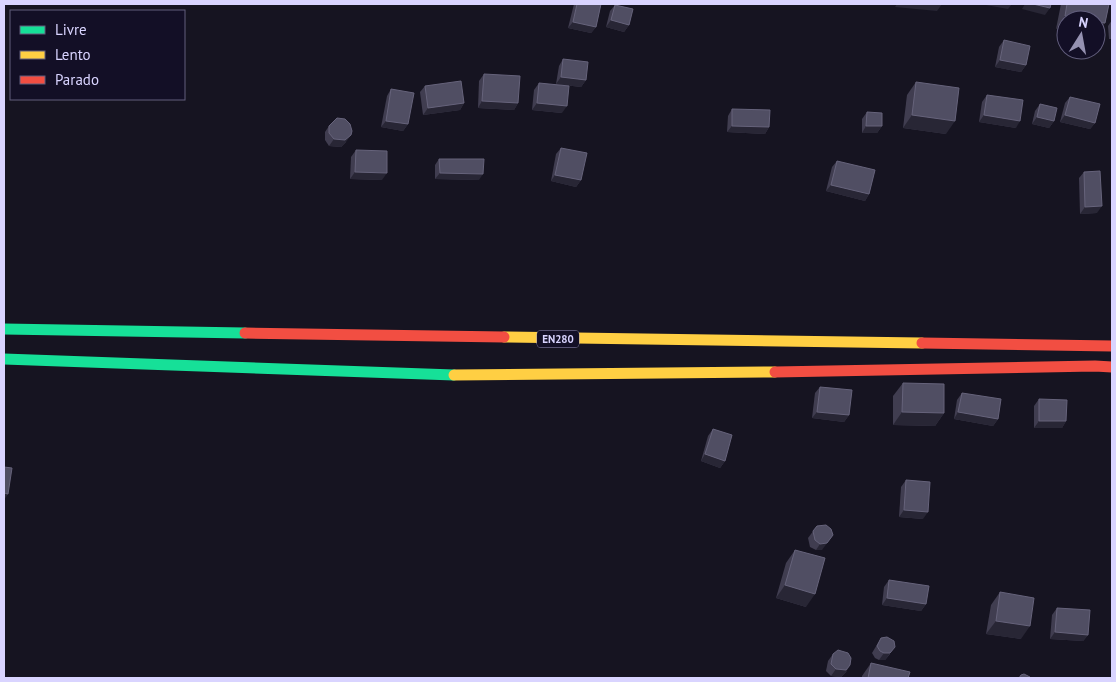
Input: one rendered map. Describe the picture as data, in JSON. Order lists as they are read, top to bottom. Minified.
{"streets":{"main road":["EN280"]},"legend":["Livre","Lento","Parado"],"north":"top"}
